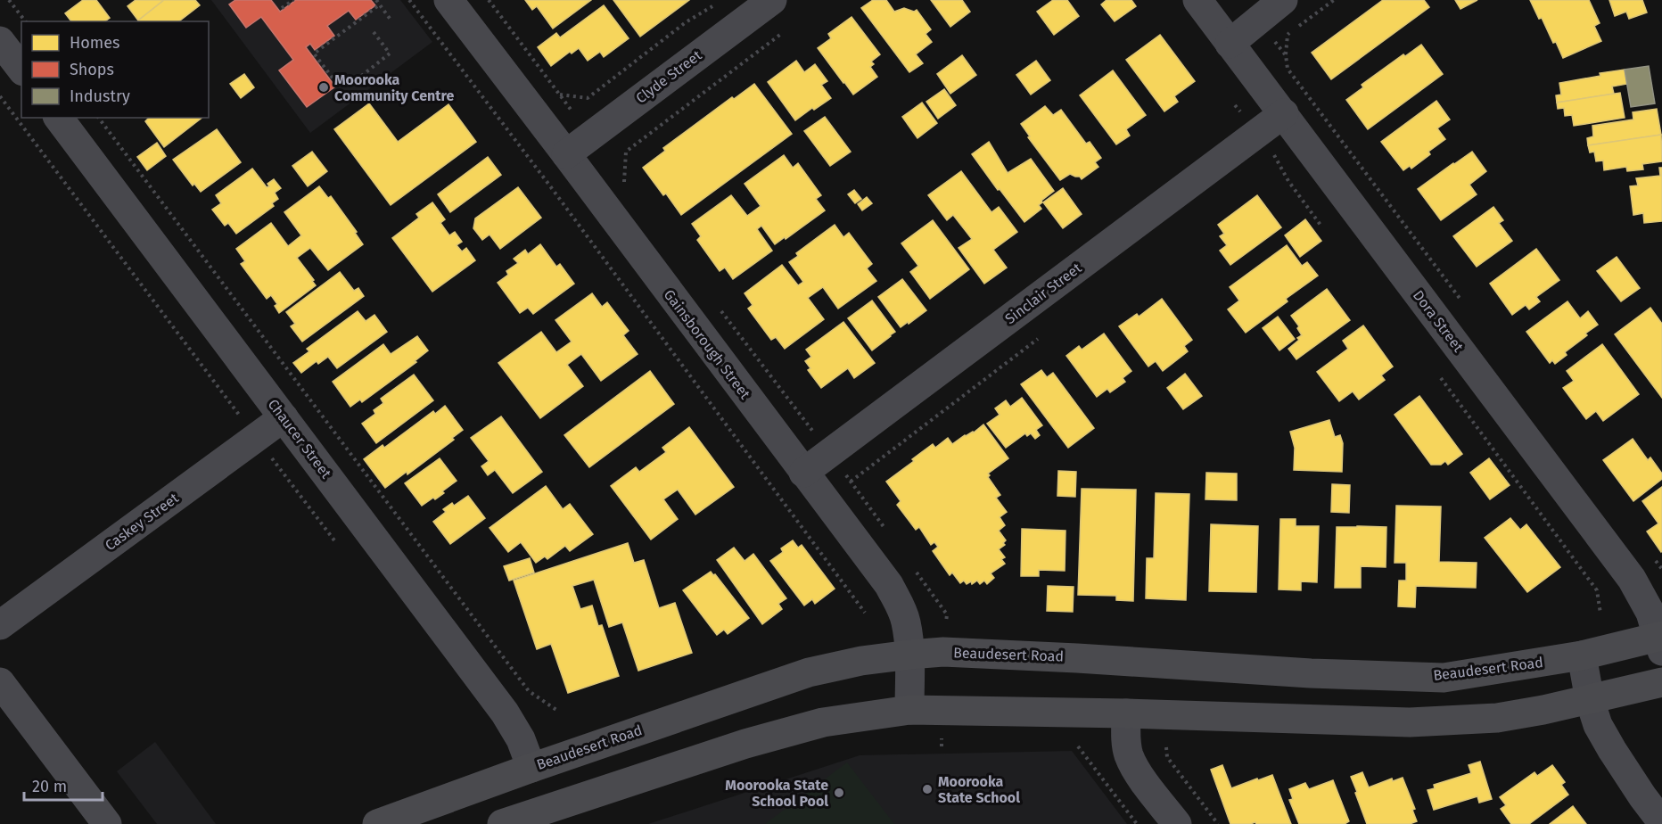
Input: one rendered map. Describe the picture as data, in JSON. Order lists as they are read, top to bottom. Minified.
{"streets":{"highway":["Beaudesert Road"],"street":["Clyde Street","Sinclair Street","Dora Street","Gainsborough Street","Chaucer Street","Caskey Street"]},"crossings":[["Clyde Street","Gainsborough Street"],["Sinclair Street","Dora Street"],["Sinclair Street","Gainsborough Street"],["Dora Street","Beaudesert Road"],["Gainsborough Street","Beaudesert Road"],["Chaucer Street","Caskey Street"],["Chaucer Street","Beaudesert Road"]],"places":["Moorooka Community Centre","Moorooka State School","Moorooka State School Pool"],"legend":["Homes","Shops","Industry"],"scale_bar":"20 m"}
